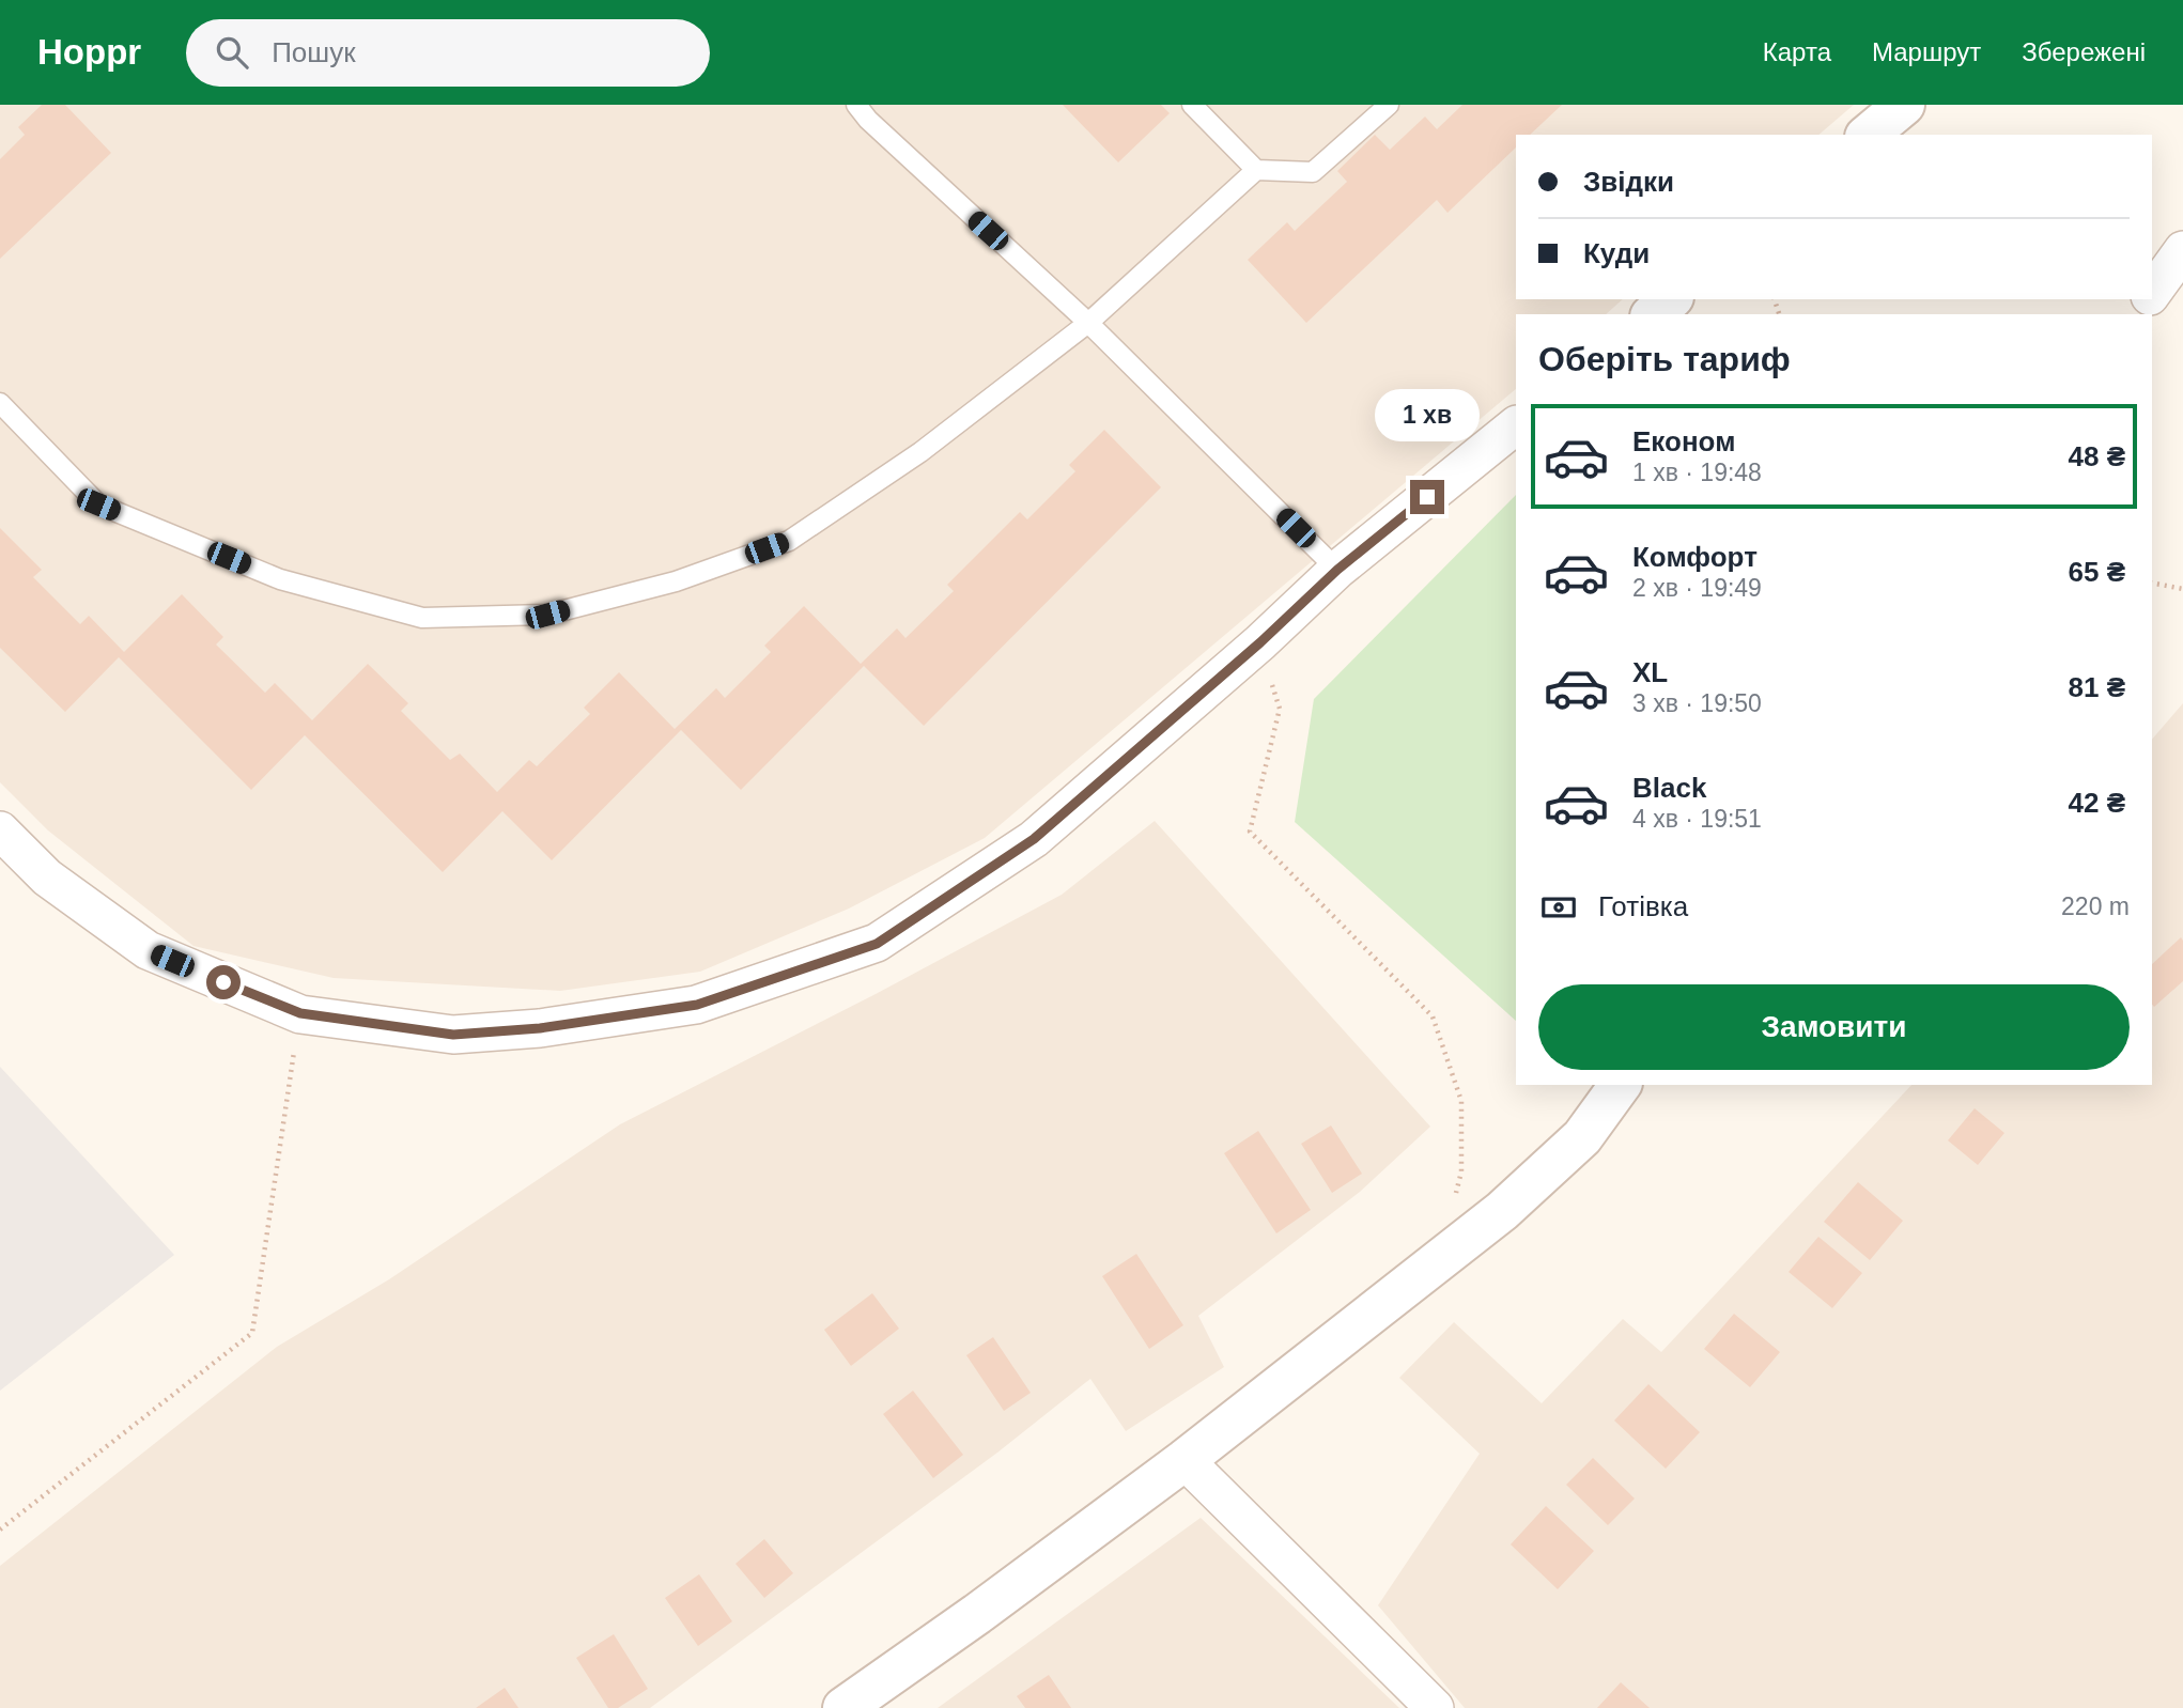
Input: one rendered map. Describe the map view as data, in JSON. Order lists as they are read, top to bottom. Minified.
{"page":{"header":"Hoppr","search":"Пошук","nav":["Карта","Маршрут","Збережені"],"banner":["Звідки","Куди"],"heading":"Оберіть тариф","bubble":"1 хв","list":[{"name":"Економ","note":"1 хв · 19:48","value":"48 ₴"},{"name":"Комфорт","note":"2 хв · 19:49","value":"65 ₴"},{"name":"XL","note":"3 хв · 19:50","value":"81 ₴"},{"name":"Black","note":"4 хв · 19:51","value":"42 ₴"}],"pay":["Готівка","220 m"],"buttons":"Замовити"}}
